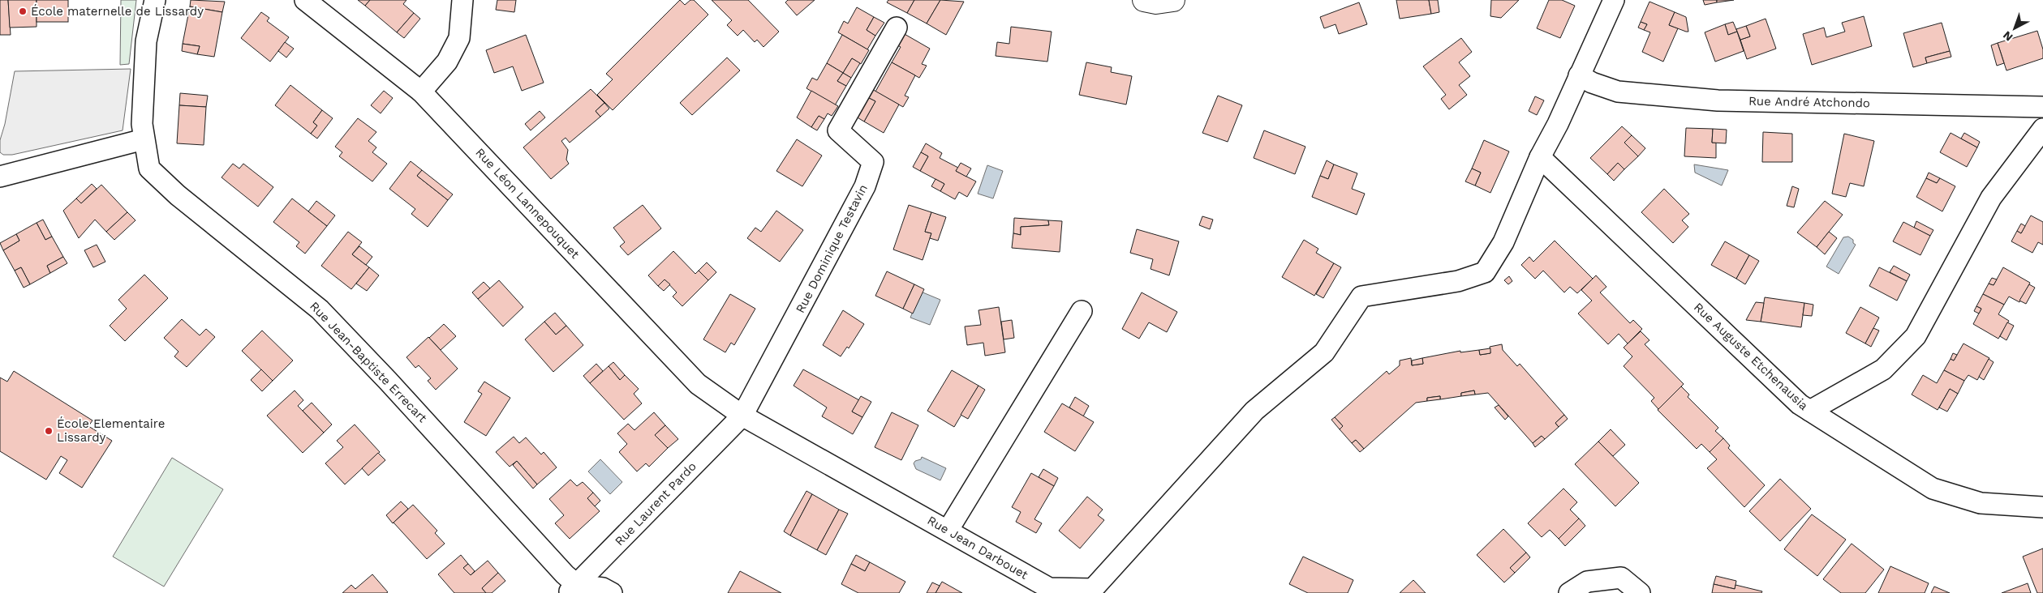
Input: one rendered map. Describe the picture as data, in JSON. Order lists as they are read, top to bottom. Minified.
{"streets":{"street":["Rue André Atchondo","Rue Léon Lannepouquet","Rue Dominique Testavin","Rue Auguste Etchenausia","Rue Jean-Baptiste Errecart","Rue Laurent Pardo","Rue Jean Darbouet"]},"crossings":[["Rue André Atchondo","Rue Jean Darbouet"],["Rue Léon Lannepouquet","Rue Dominique Testavin"],["Rue Léon Lannepouquet","Rue Laurent Pardo"],["Rue Léon Lannepouquet","Rue Jean Darbouet"],["Rue Dominique Testavin","Rue Laurent Pardo"],["Rue Dominique Testavin","Rue Jean Darbouet"],["Rue Auguste Etchenausia","Rue Jean Darbouet"],["Rue Jean-Baptiste Errecart","Rue Laurent Pardo"],["Rue Laurent Pardo","Rue Jean Darbouet"]],"places":["École maternelle de Lissardy","École Elementaire Lissardy"],"north":"bottom left"}
